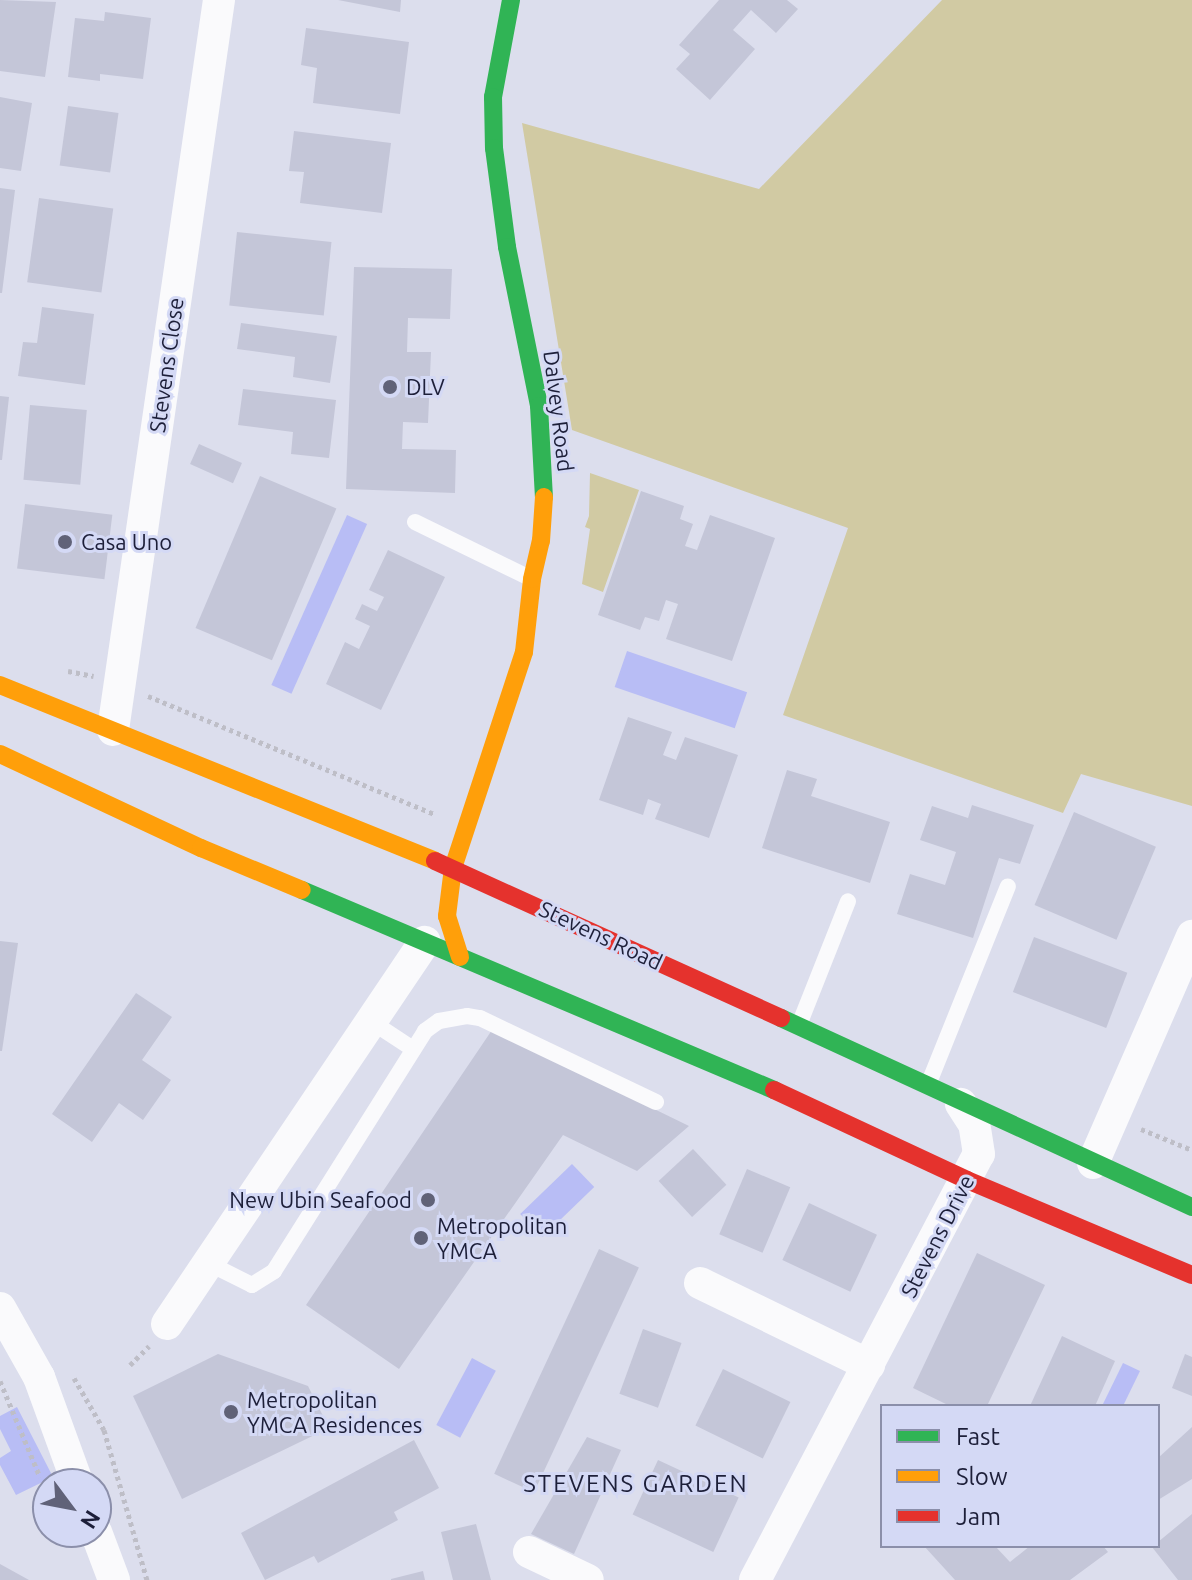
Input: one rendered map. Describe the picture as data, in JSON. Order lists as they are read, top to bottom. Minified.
{"streets":{"main road":["Dalvey Road","Stevens Road"],"street":["Stevens Close","Stevens Drive"]},"crossings":[["Stevens Close","Stevens Road"],["Dalvey Road","Stevens Road"],["Stevens Road","Stevens Drive"]],"districts":["STEVENS GARDEN"],"places":["DLV","Casa Uno","New Ubin Seafood","Metropolitan YMCA","Metropolitan YMCA Residences"],"legend":["Fast","Slow","Jam"],"north":"bottom right"}
